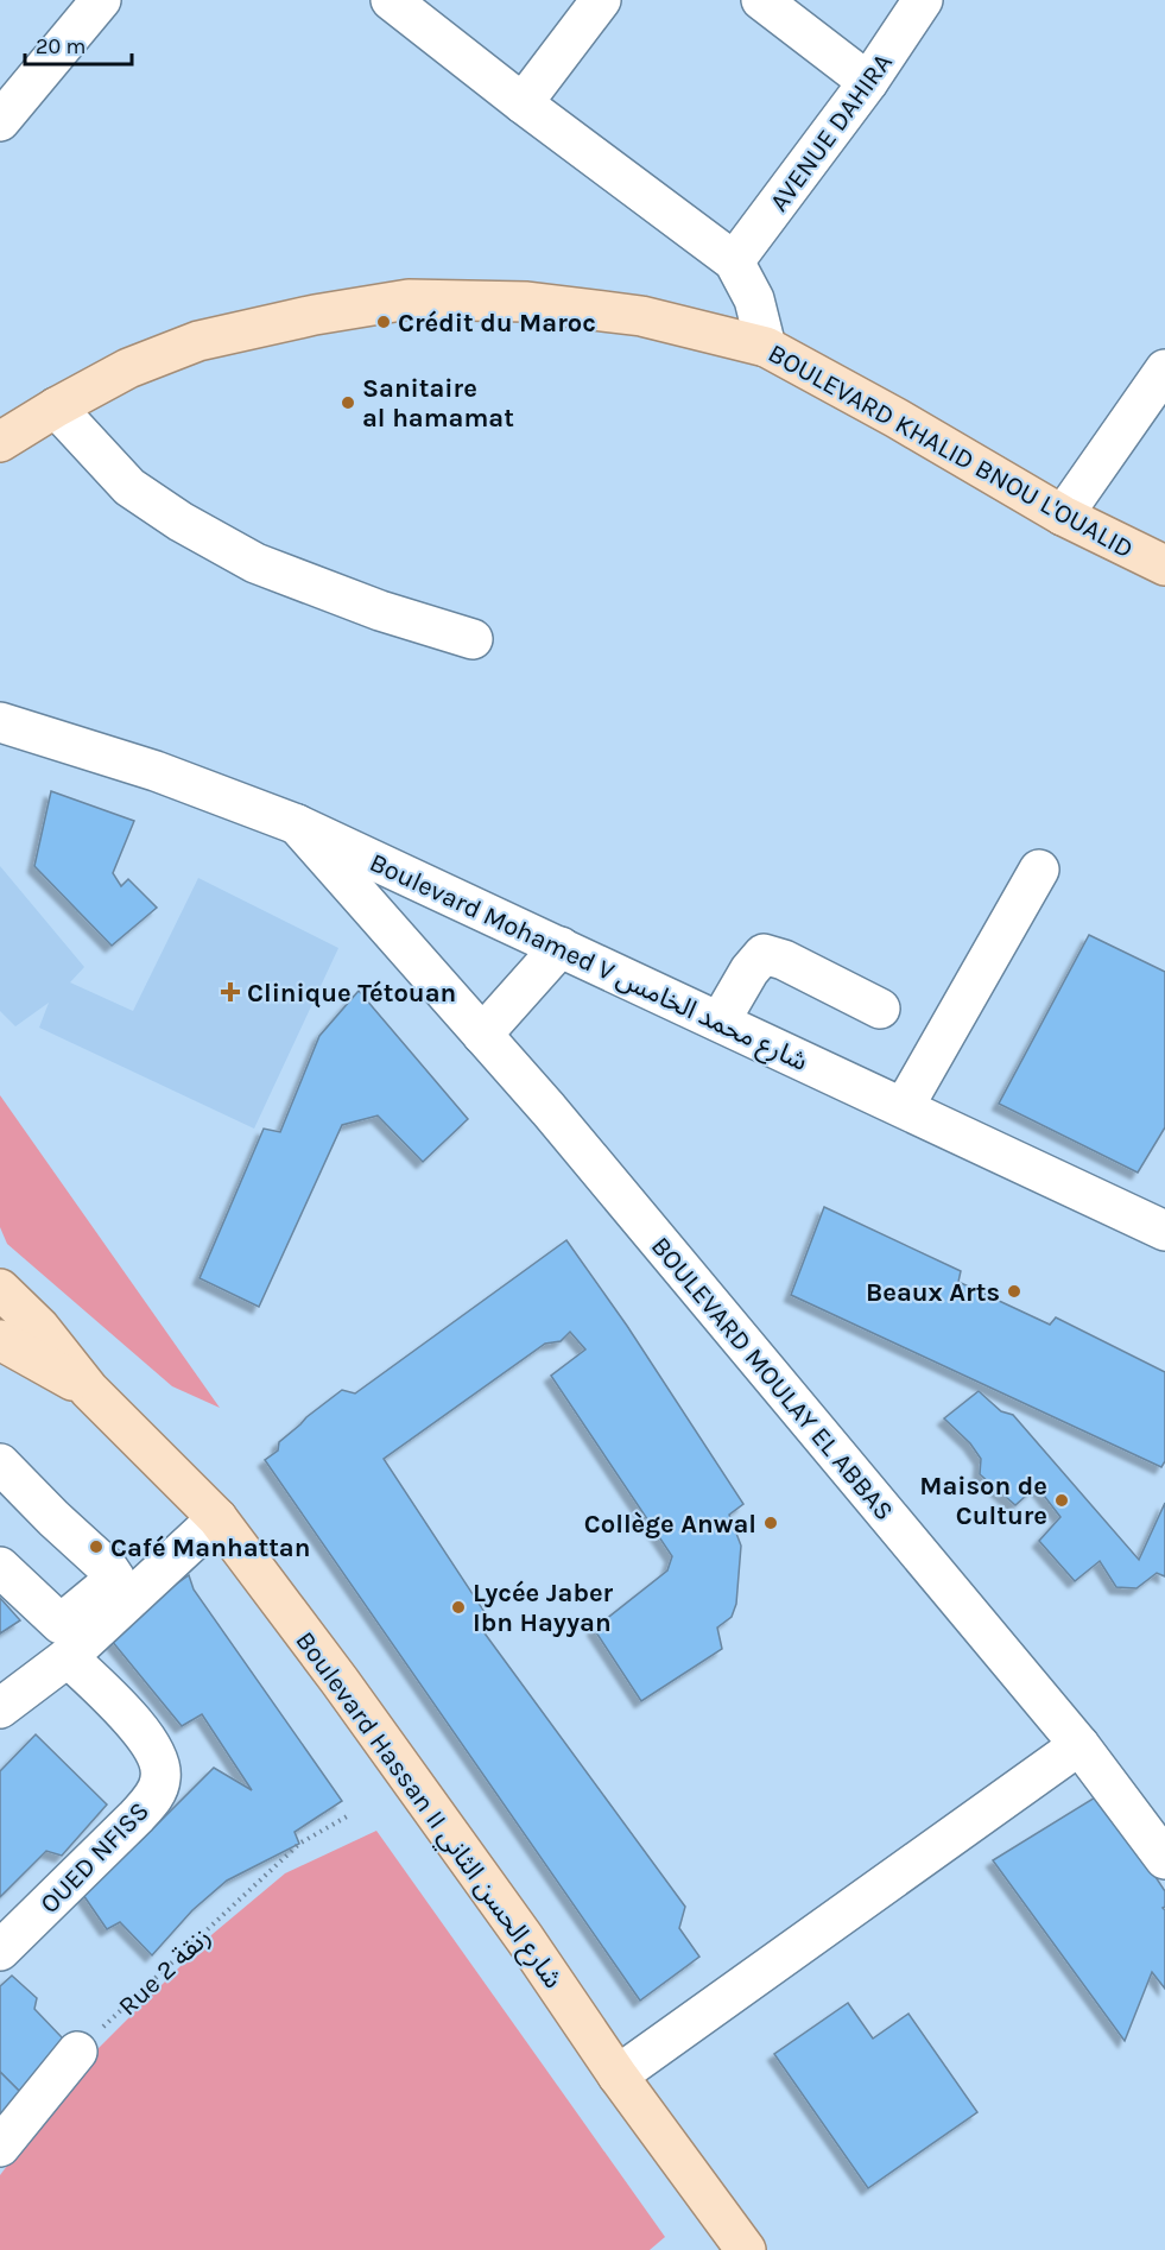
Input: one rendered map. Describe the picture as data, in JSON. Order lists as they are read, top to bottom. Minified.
{"streets":{"main road":["BOULEVARD KHALID BNOU L'OUALID","Boulevard Hassan II شارع الحسن الثاني"],"street":["AVENUE DAHIRA","Boulevard Mohamed V شارع محمد الخامس","BOULEVARD MOULAY EL ABBAS","OUED NFISS"],"path":["Rue 2 زنقة"]},"crossings":[["Boulevard Mohamed V شارع محمد الخامس","BOULEVARD MOULAY EL ABBAS"]],"places":{"other":["Crédit du Maroc","Sanitaire al hamamat","Beaux Arts","Maison de Culture","Collège Anwal","Café Manhattan","Lycée Jaber Ibn Hayyan"],"health":["Clinique Tétouan"]},"scale_bar":"20 m"}
